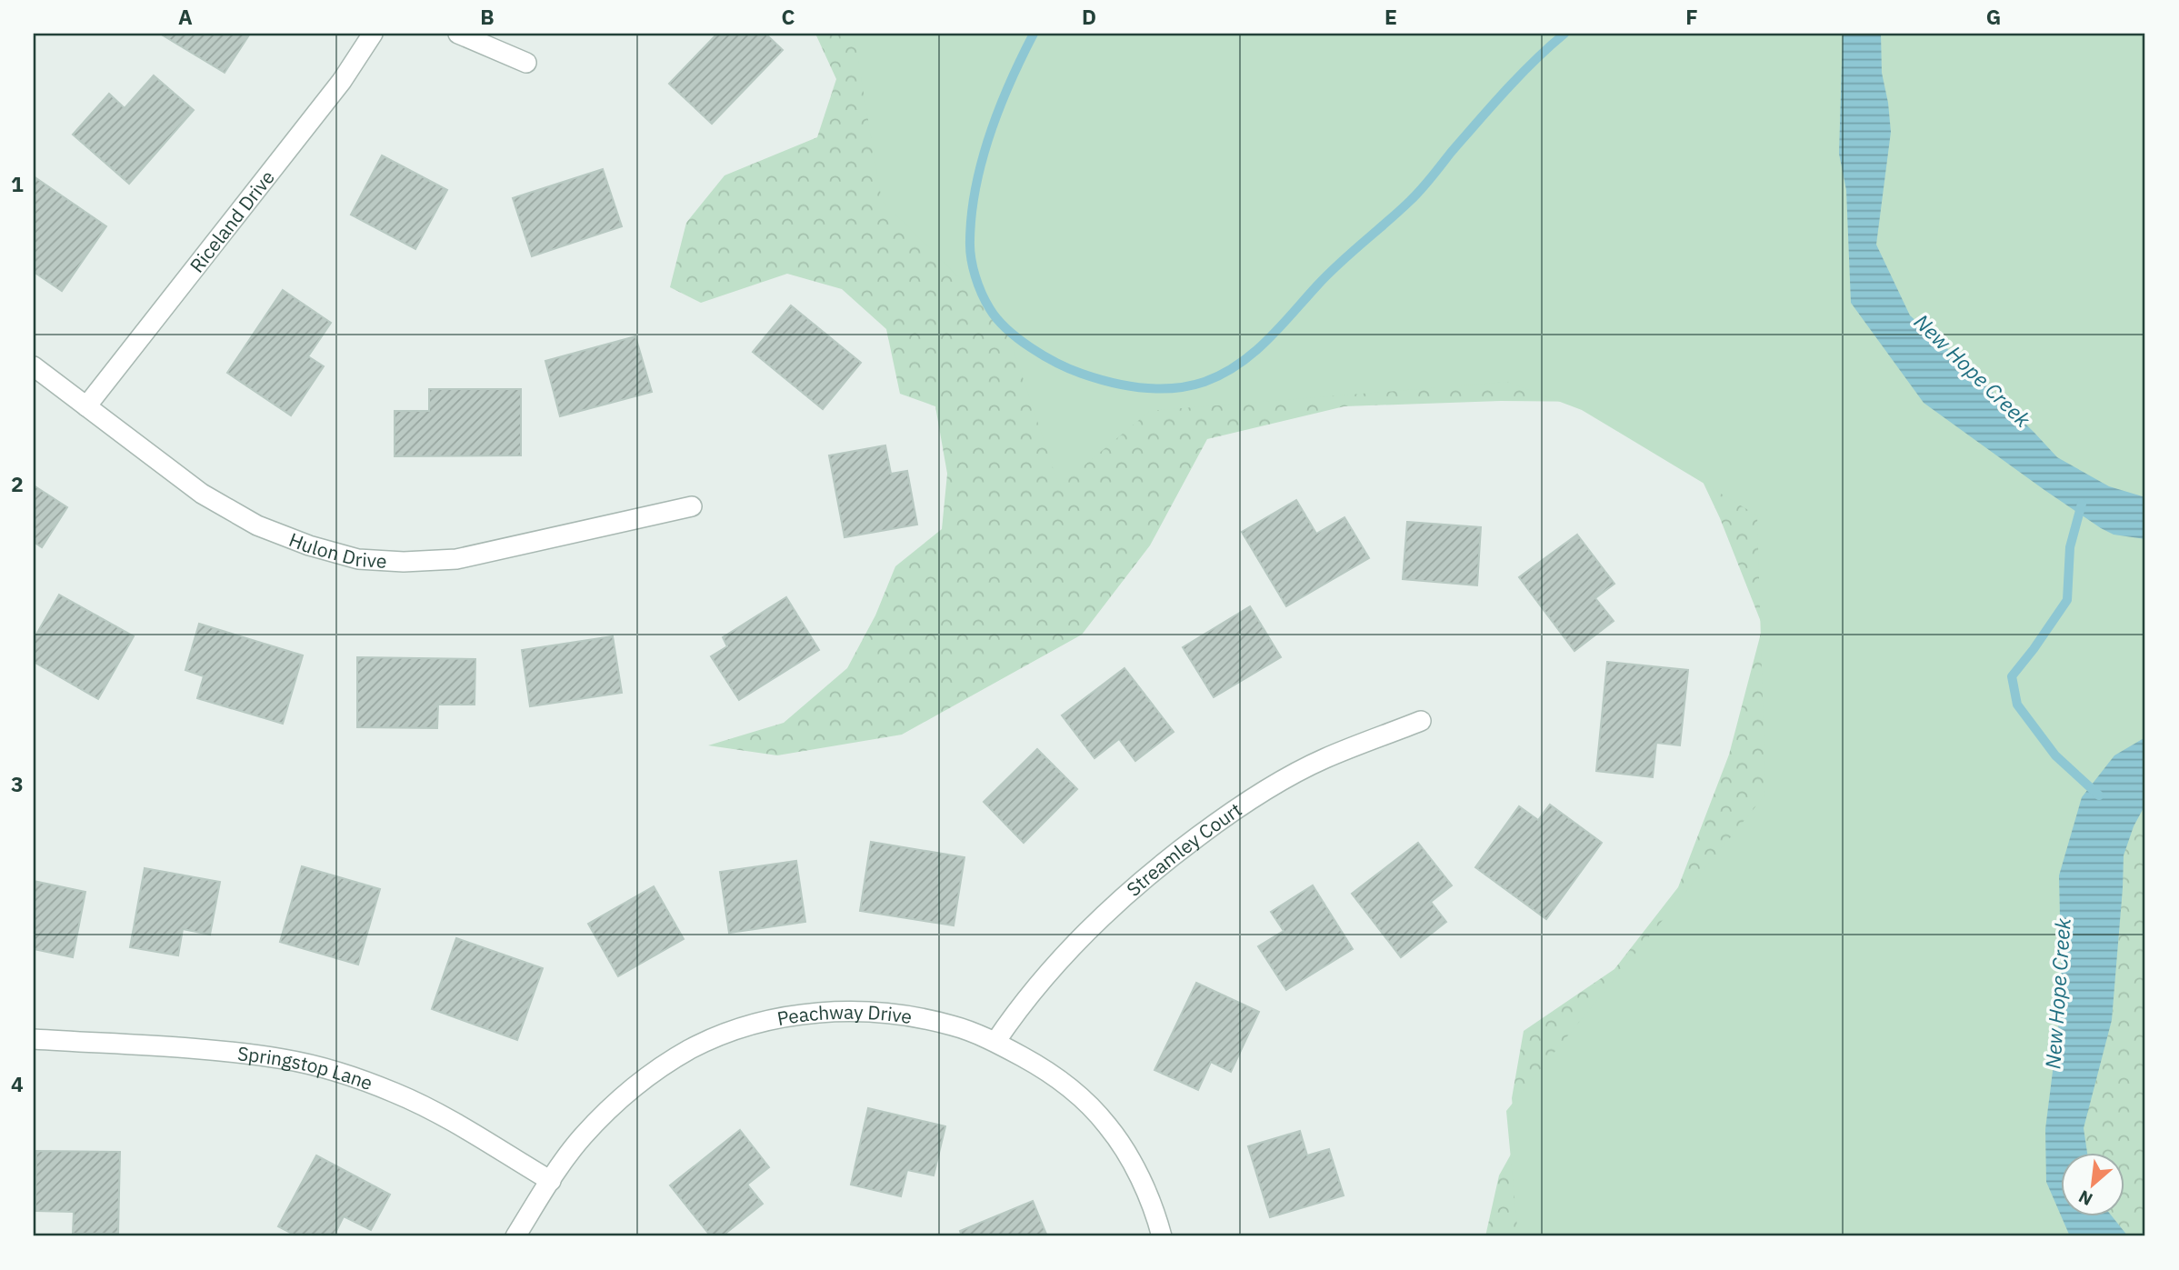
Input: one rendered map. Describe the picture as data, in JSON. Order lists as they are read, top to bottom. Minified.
{"streets":{"street":["Riceland Drive","Hulon Drive","Streamley Court","Peachway Drive","Springstop Lane"]},"crossings":[["Riceland Drive","Hulon Drive"],["Streamley Court","Peachway Drive"],["Peachway Drive","Springstop Lane"]],"water":["New Hope Creek"],"north":"bottom left","grid":{"columns":["A","B","C","D","E","F","G"],"rows":["1","2","3","4"]}}
